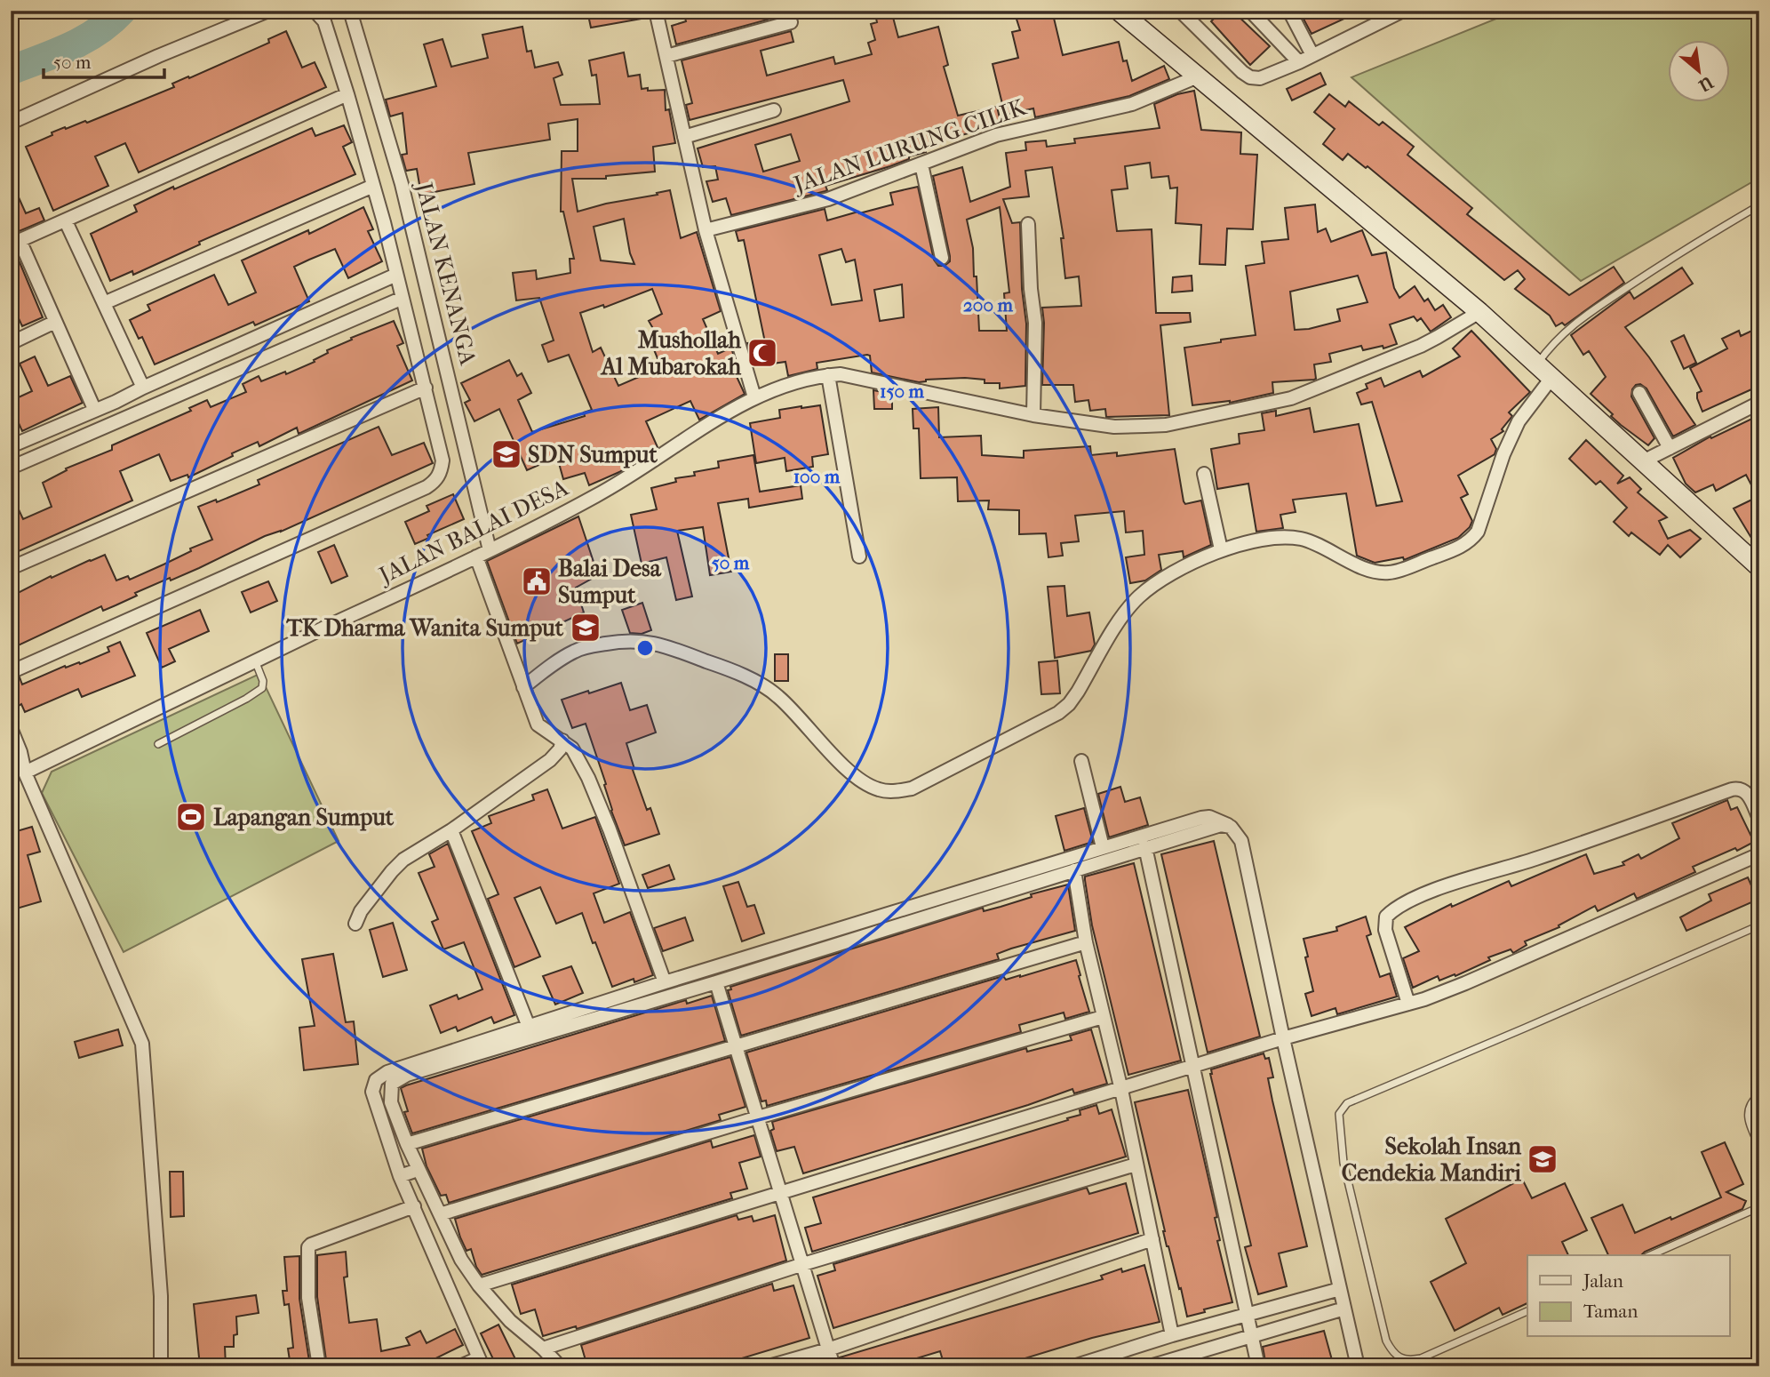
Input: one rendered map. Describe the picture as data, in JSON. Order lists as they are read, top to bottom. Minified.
{"streets":{"street":["JALAN LURUNG CILIK","JALAN KENANGA","JALAN BALAI DESA"]},"crossings":[["JALAN KENANGA","JALAN BALAI DESA"]],"places":{"mosque":["Mushollah Al Mubarokah"],"school or university":["SDN Sumput","TK Dharma Wanita Sumput","Sekolah Insan Cendekia Mandiri"],"public building":["Balai Desa Sumput"],"sports":["Lapangan Sumput"]},"legend":["Jalan","Taman"],"scale_bar":"50 m","north":"bottom right","rings":["200 m","150 m","100 m","50 m"]}
